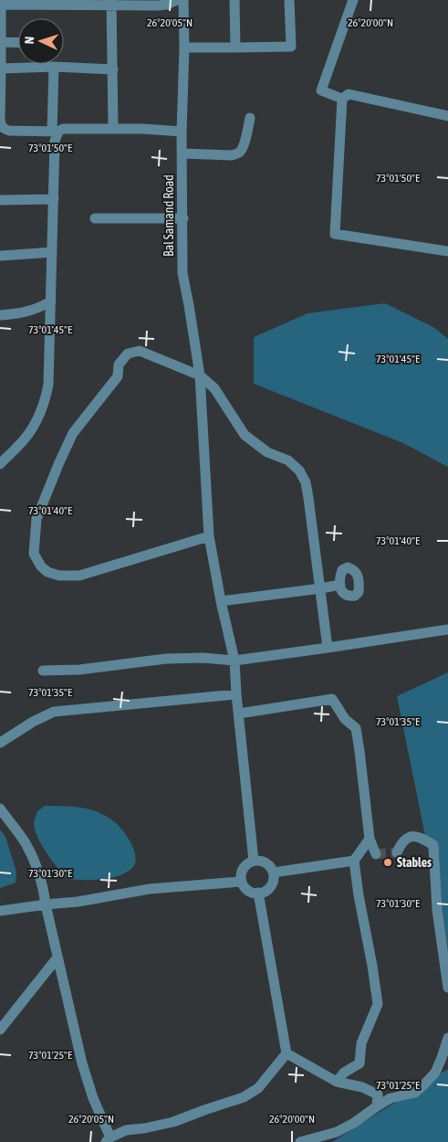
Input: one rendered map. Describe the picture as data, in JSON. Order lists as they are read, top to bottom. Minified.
{"streets":{"street":["Bal Samand Road"]},"places":["Stables"],"north":"left","coordinates":["26°20'05\"N","26°20'00\"N","73°01'50\"E","73°01'45\"E","73°01'40\"E","73°01'35\"E","73°01'30\"E","73°01'25\"E"]}
